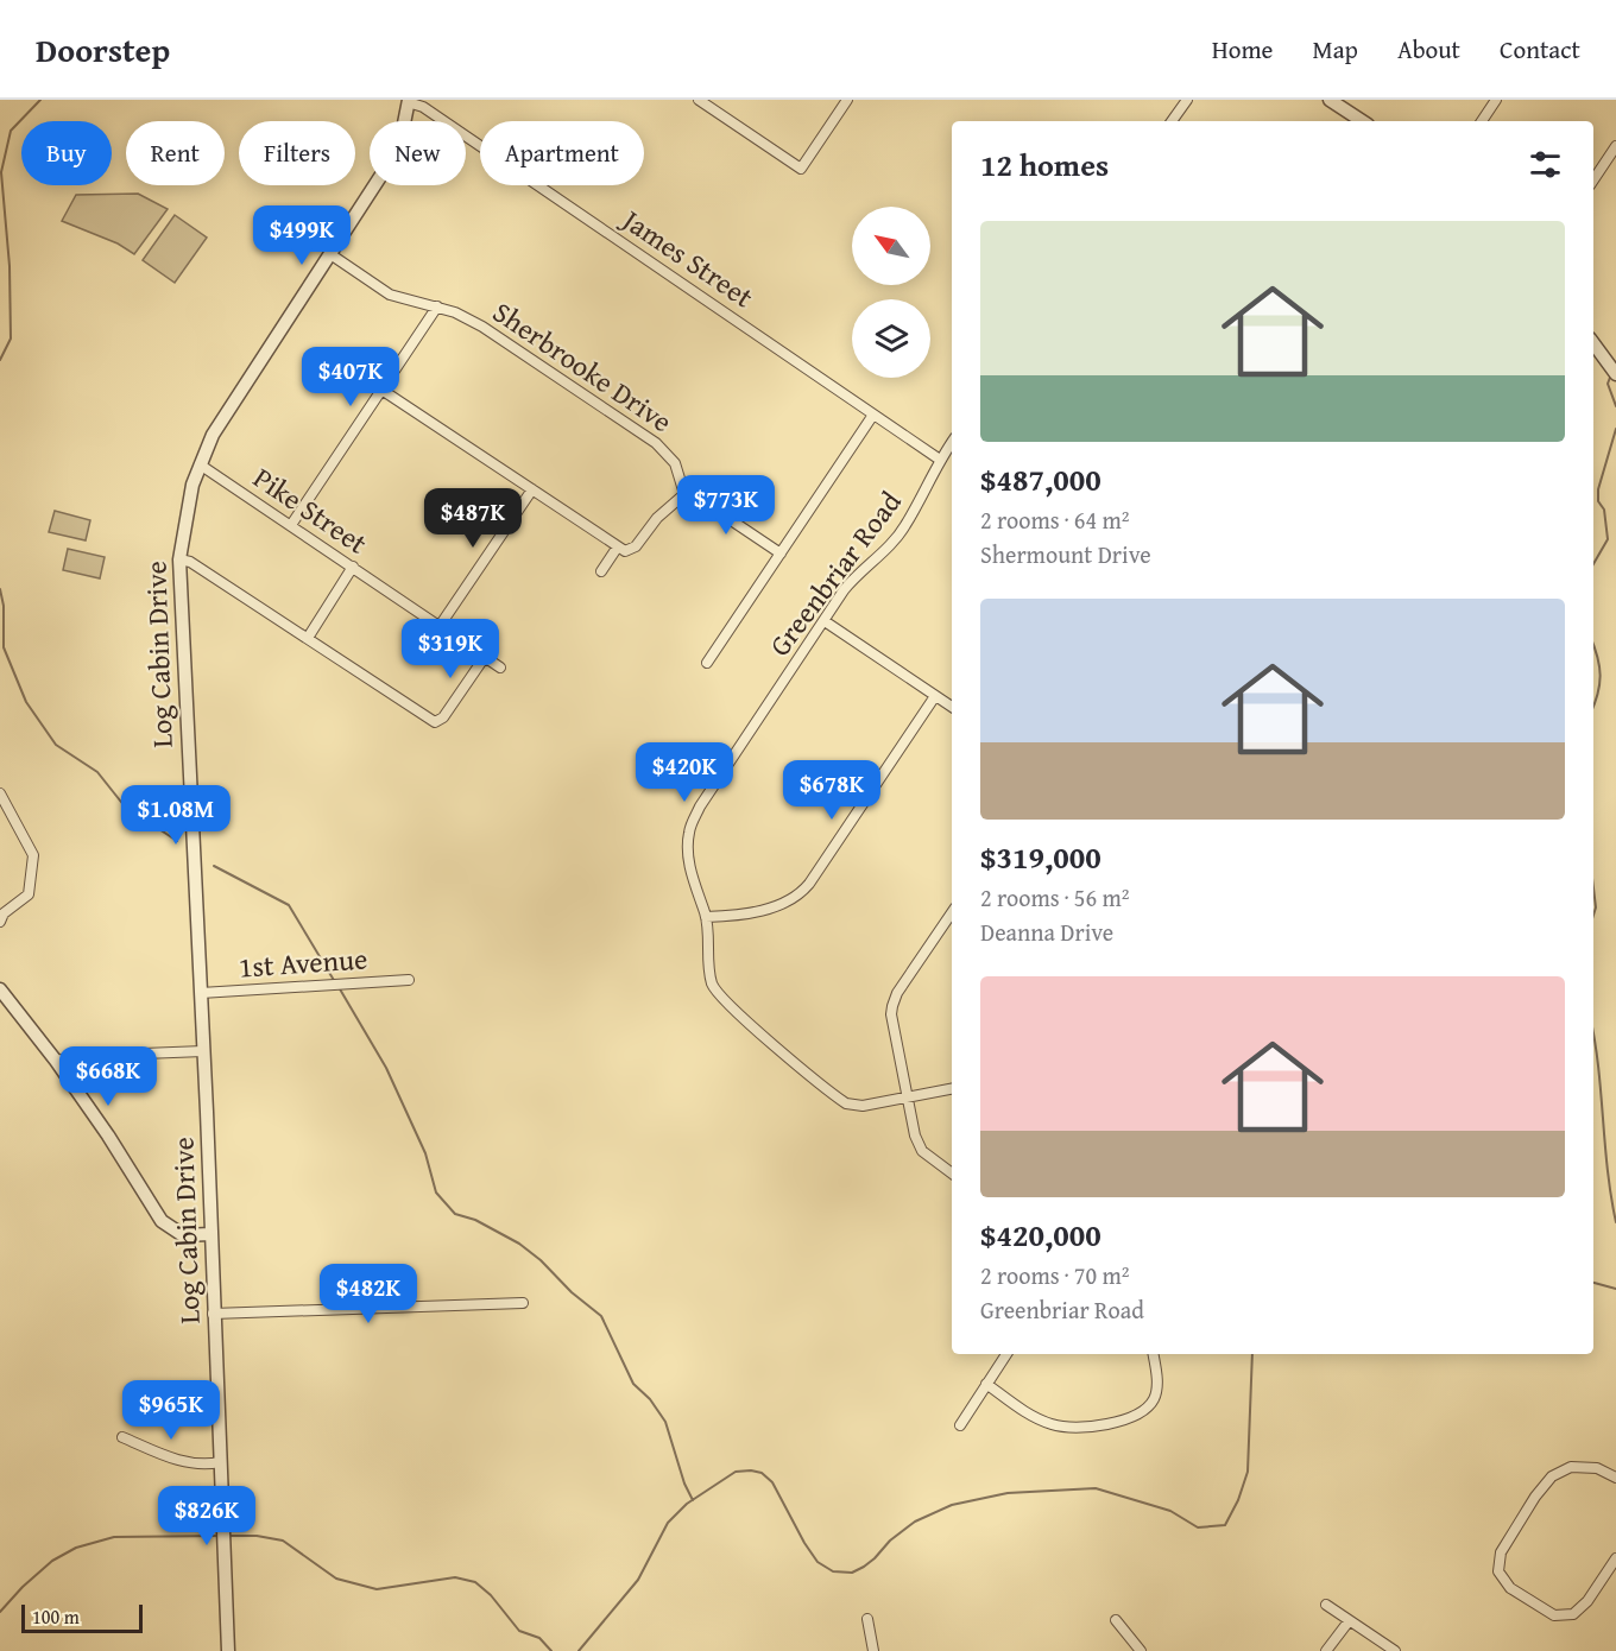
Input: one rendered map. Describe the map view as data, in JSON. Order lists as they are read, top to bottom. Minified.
{"streets":{"street":["James Street","Sherbrooke Drive","Pike Street","Greenbriar Road","Log Cabin Drive","1st Avenue"]},"crossings":[["James Street","Greenbriar Road"],["James Street","Log Cabin Drive"],["Sherbrooke Drive","Log Cabin Drive"],["Pike Street","Log Cabin Drive"],["Log Cabin Drive","1st Avenue"]],"scale_bar":"100 m","north":"top left","page":{"header":"Doorstep","nav":["Home","Map","About","Contact"],"chip":["Buy","Rent","Filters","New","Apartment"],"heading":"12 homes","price":["$499K","$407K","$773K","$487K","$319K","$420K","$678K","$1.08M","$668K","$482K","$965K","$826K"],"list":[{"name":"$487,000","note":"2 rooms · 64 m² · Shermount Drive"},{"name":"$319,000","note":"2 rooms · 56 m² · Deanna Drive"},{"name":"$420,000","note":"2 rooms · 70 m² · Greenbriar Road"}],"scale":"100 m"}}
